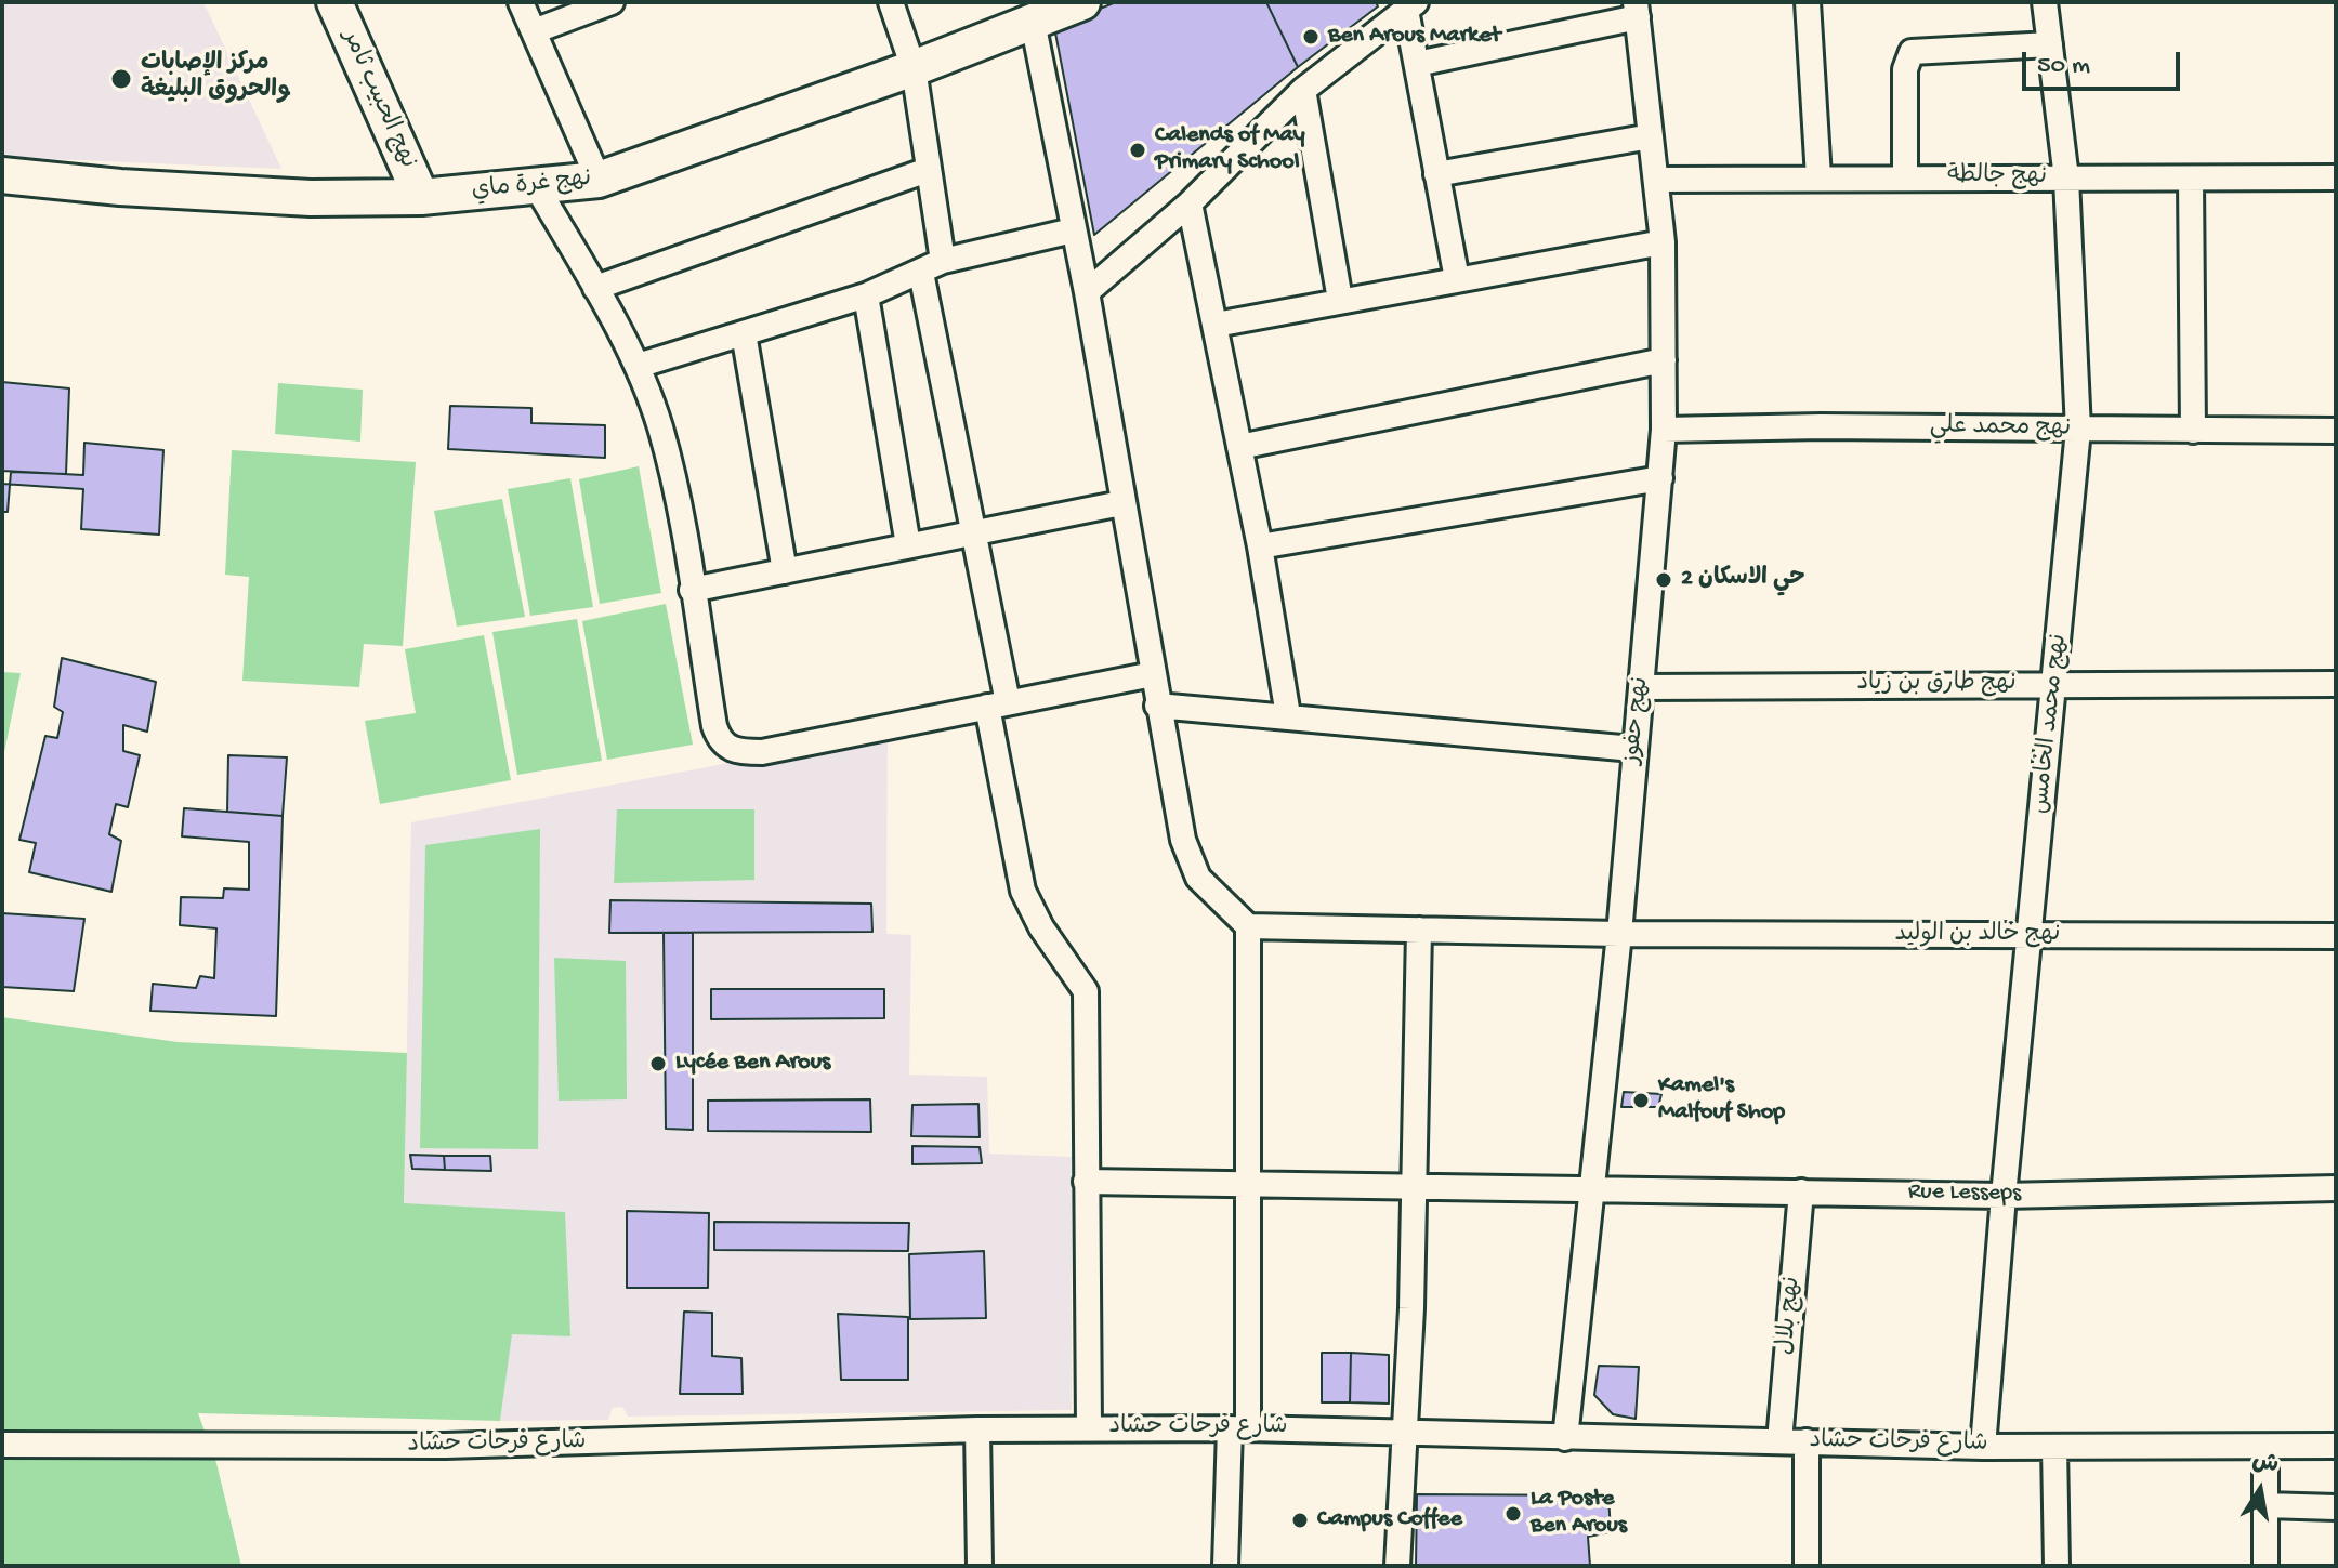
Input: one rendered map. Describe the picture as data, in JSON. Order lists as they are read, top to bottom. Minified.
{"streets":{"street":["نهج الحبيب ثامر","نهج جالطة","نهج غرة ماي","نهج محمد علي","نهج طارق بن زياد","نهج حفوز","نهج محمد الخامس","نهج خالد بن الوليد","Rue Lesseps","نهج بلال","شارع فرحات حشاد"]},"crossings":[["نهج الحبيب ثامر","نهج غرة ماي"],["نهج جالطة","نهج حفوز"],["نهج جالطة","نهج محمد الخامس"],["نهج محمد علي","نهج حفوز"],["نهج محمد علي","نهج محمد الخامس"],["نهج طارق بن زياد","نهج حفوز"],["نهج طارق بن زياد","نهج محمد الخامس"],["نهج حفوز","نهج خالد بن الوليد"],["نهج حفوز","Rue Lesseps"],["نهج حفوز","شارع فرحات حشاد"],["نهج محمد الخامس","نهج خالد بن الوليد"],["نهج محمد الخامس","Rue Lesseps"],["نهج محمد الخامس","شارع فرحات حشاد"],["Rue Lesseps","نهج بلال"],["نهج بلال","شارع فرحات حشاد"]],"places":["Ben Arous Market","مركز الإصابات والحروق البليغة","Calends of May Primary School","حي الاسكان 2","Lycée Ben Arous","Kamel's Malfouf Shop","La Poste Ben Arous","Campus Coffee"],"scale_bar":"50 m","north":"top"}
